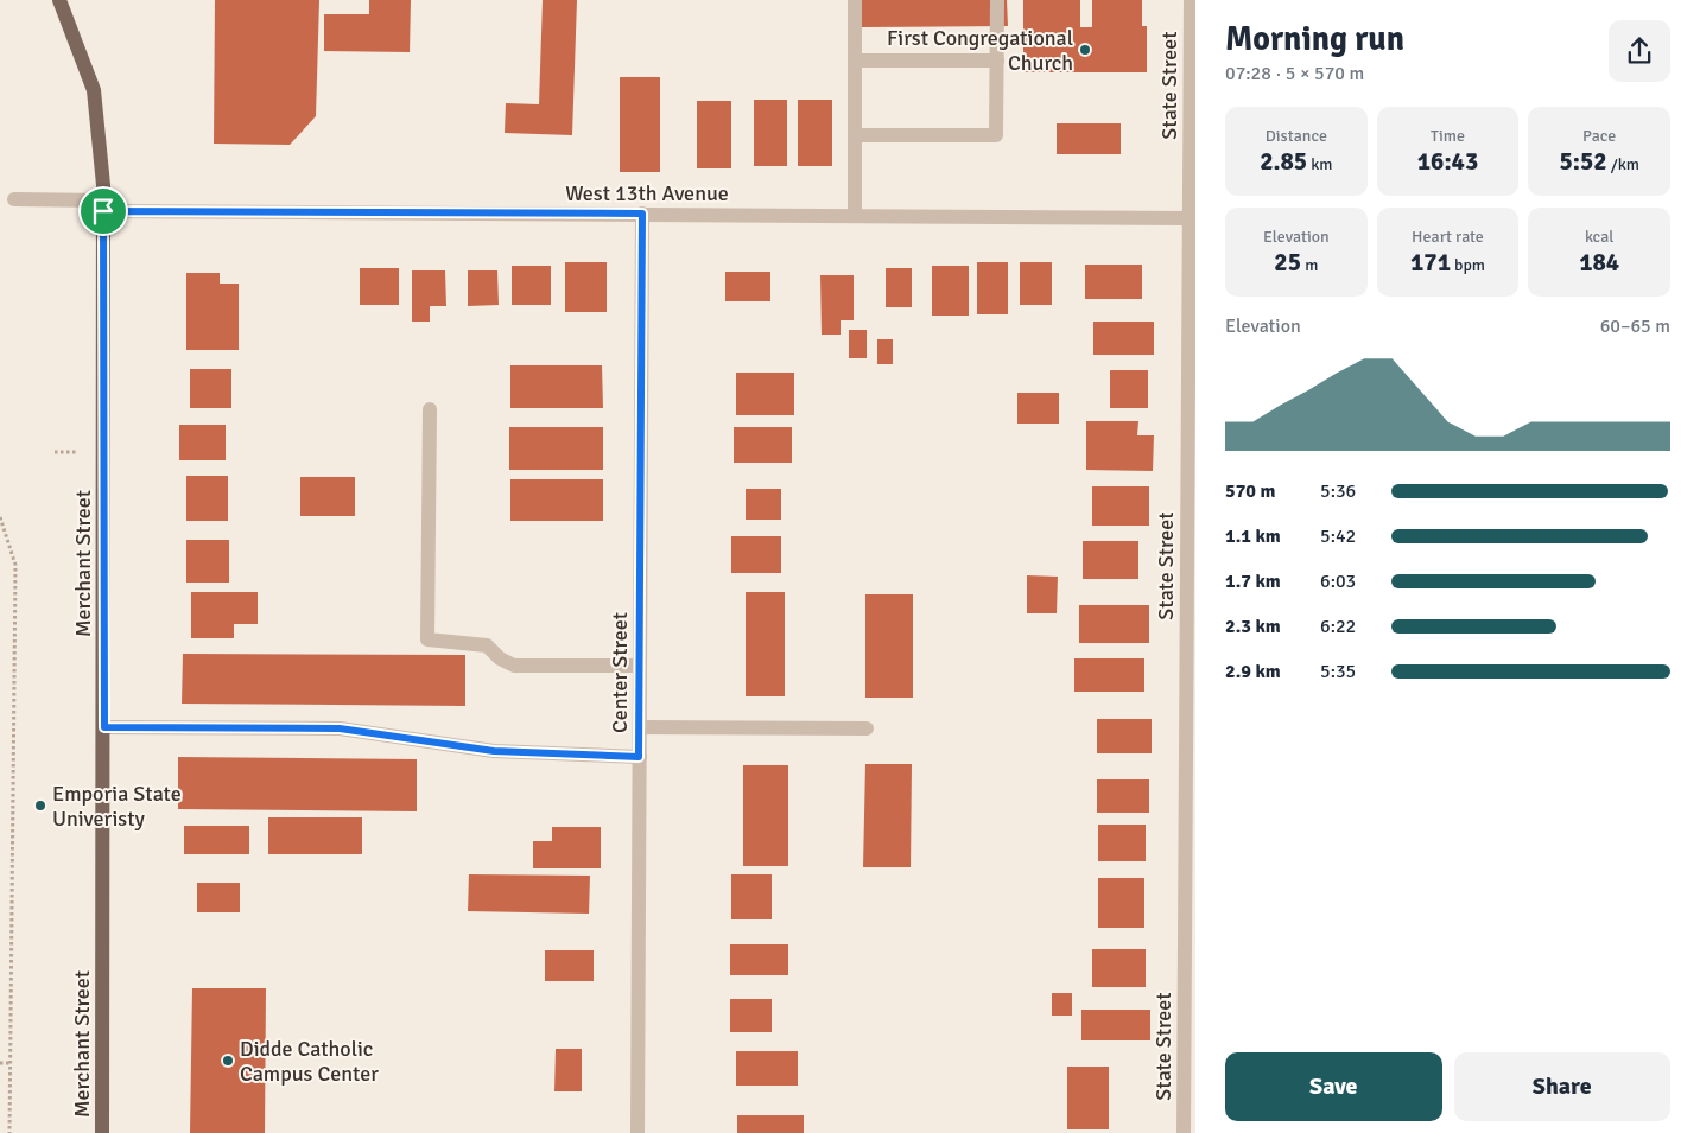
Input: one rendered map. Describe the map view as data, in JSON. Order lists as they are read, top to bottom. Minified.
{"streets":{"main road":["Merchant Street"],"street":["State Street","West 13th Avenue","Center Street"]},"crossings":[["State Street","West 13th Avenue"],["West 13th Avenue","Merchant Street"],["West 13th Avenue","Center Street"]],"places":["First Congregational Church","Emporia State Univeristy","Didde Catholic Campus Center"],"page":{"heading":["Morning run","07:28 · 5 × 570 m"],"stats":[["Distance","2.85 km"],["Time","16:43"],["Pace","5:52 /km"],["Elevation","25 m"],["Heart rate","171 bpm"],["kcal","184"]],"chart":["Elevation","60–65 m"],"list":[{"name":"570 m","note":"5:36"},{"name":"1.1 km","note":"5:42"},{"name":"1.7 km","note":"6:03"},{"name":"2.3 km","note":"6:22"},{"name":"2.9 km","note":"5:35"}],"buttons":["Save","Share"]}}
